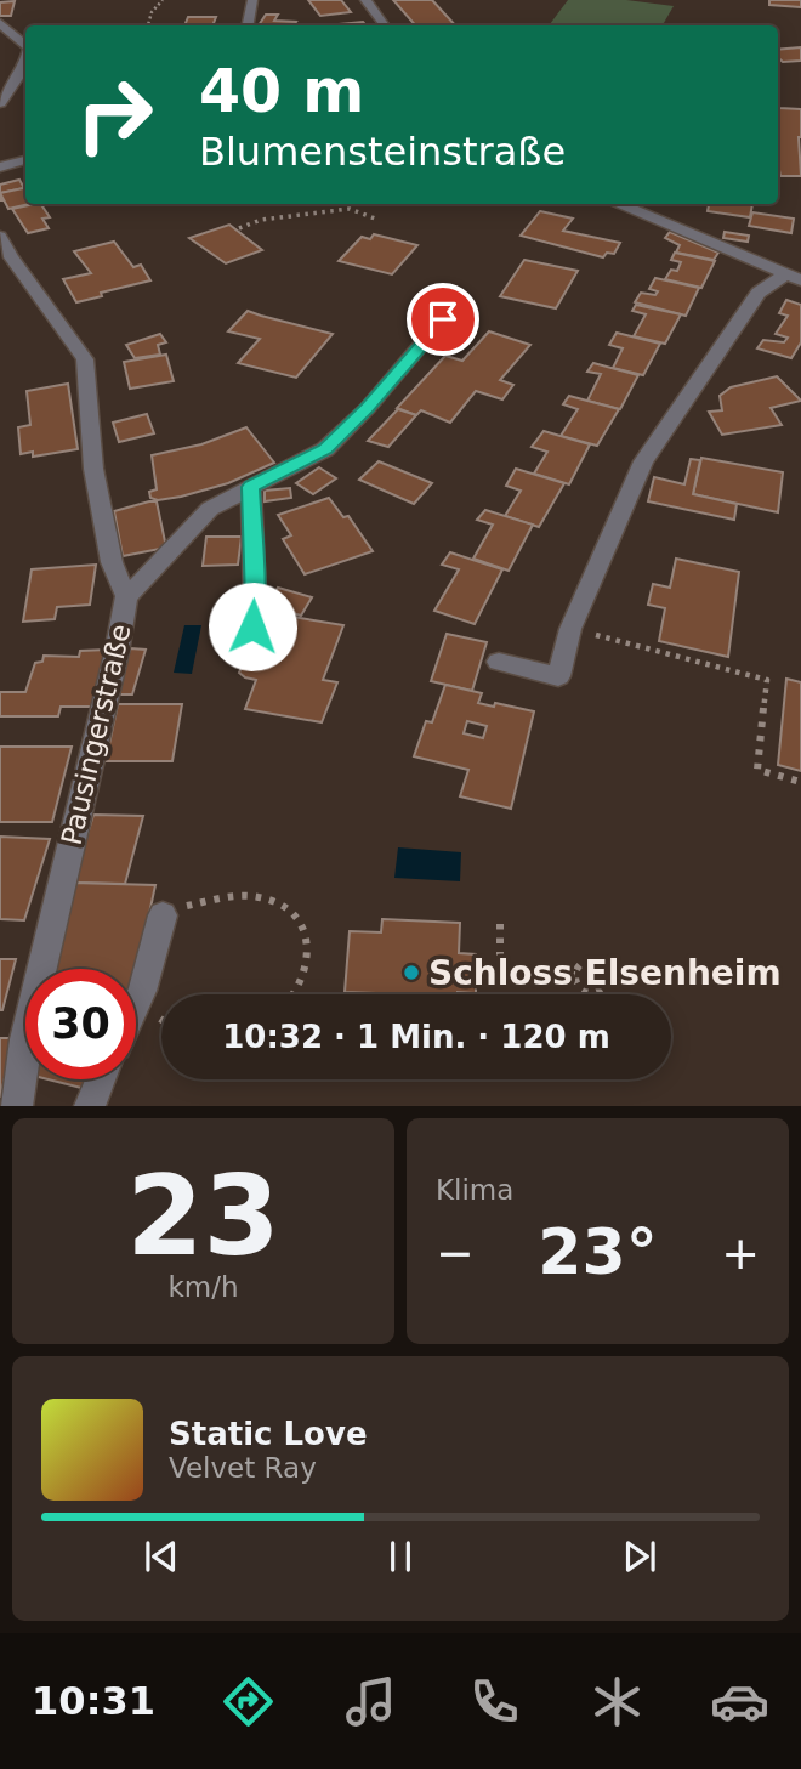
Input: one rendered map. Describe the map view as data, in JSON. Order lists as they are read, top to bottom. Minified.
{"streets":{"street":["Pausingerstraße"]},"places":["Schloss Elsenheim"],"page":{"turn":["40 m","Blumensteinstraße"],"limit":"30","trip":"10:32 · 1 Min. · 120 m","tile":[["23","km/h"],"Klima"],"heat":["−","23°","+"],"song":["Static Love","Velvet Ray"],"tabs":"10:31"}}
